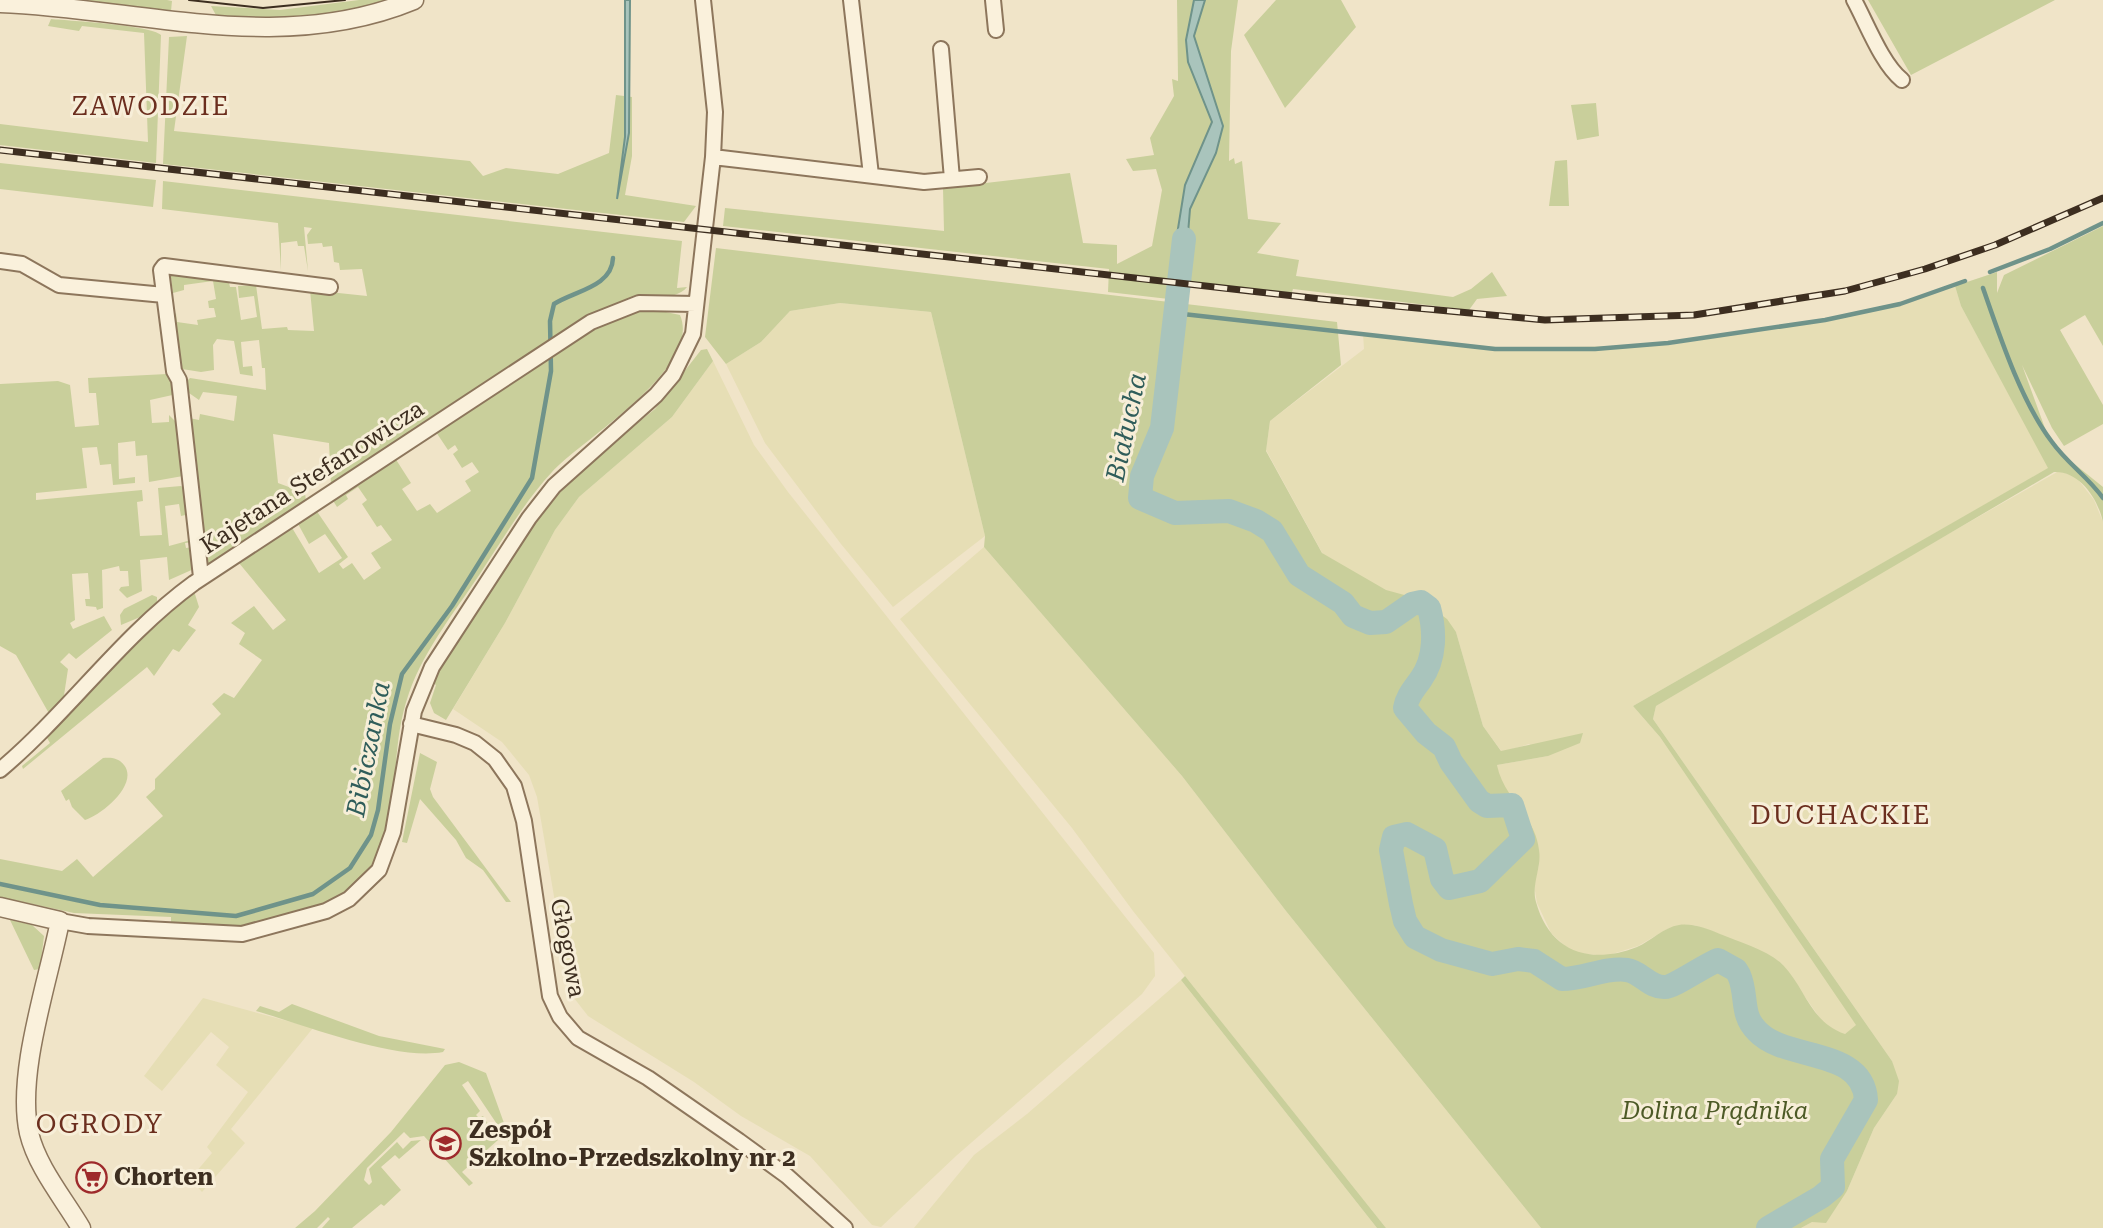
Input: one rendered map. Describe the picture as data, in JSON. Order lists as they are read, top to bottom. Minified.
{"streets":{"street":["Kajetana Stefanowicza","Głogowa"]},"districts":["ZAWODZIE","DUCHACKIE","OGRODY"],"water":["Białucha","Bibiczanka"],"parks":["Dolina Prądnika"],"places":{"school or university":["Zespół Szkolno-Przedszkolny nr 2"],"supermarket":["Chorten"]}}
